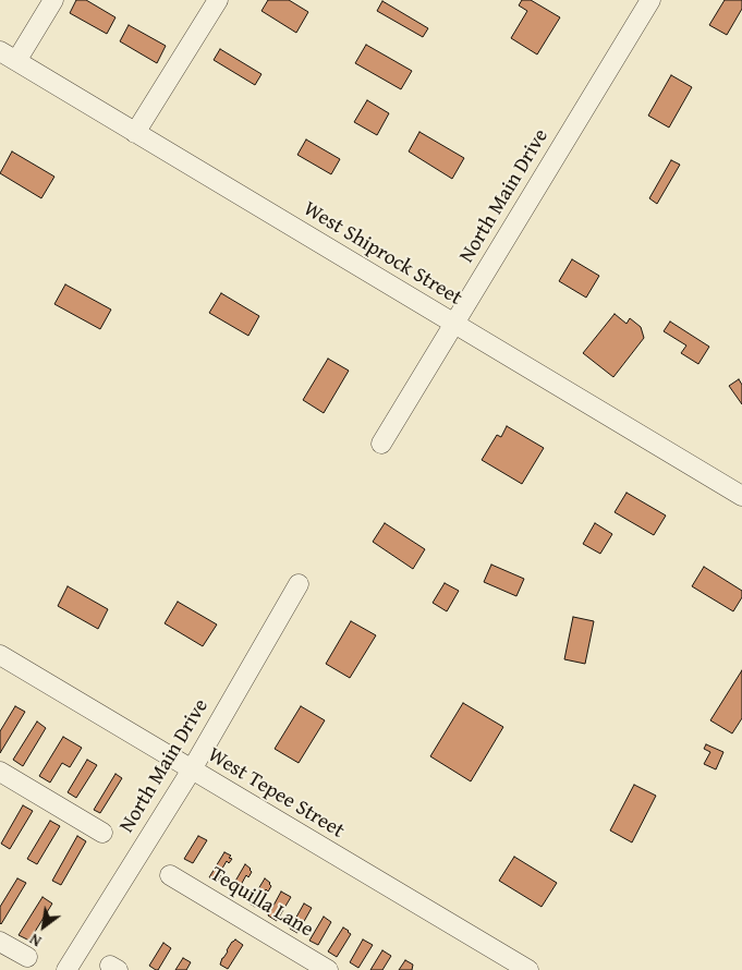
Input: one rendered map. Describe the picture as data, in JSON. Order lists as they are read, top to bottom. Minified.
{"streets":{"street":["North Main Drive","West Shiprock Street","West Tepee Street","Tequilla Lane"]},"crossings":[["North Main Drive","West Shiprock Street"],["North Main Drive","West Tepee Street"]],"north":"bottom left"}
